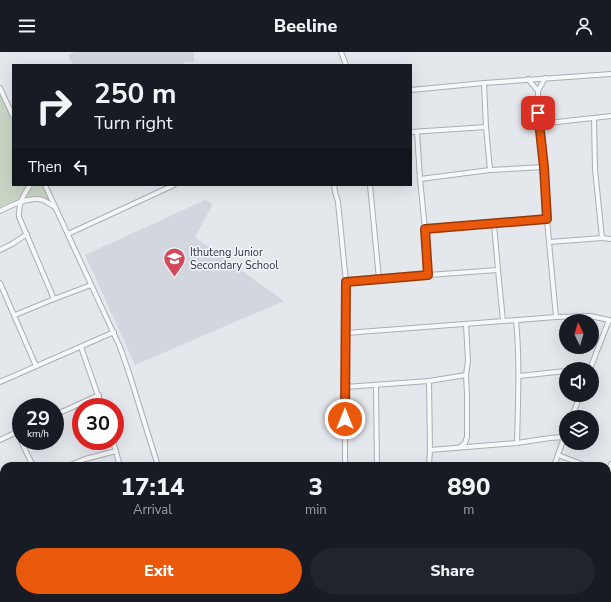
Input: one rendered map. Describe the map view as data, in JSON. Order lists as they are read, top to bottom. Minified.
{"places":{"school or university":["Ithuteng Junior Secondary School"]},"north":"top","page":{"header":"Beeline","turn":["250 m","Turn right"],"then":"Then","speed":"29 km/h","limit":"30","eta":["17:14","Arrival","3","min","890","m"],"buttons":["Exit","Share"]}}
